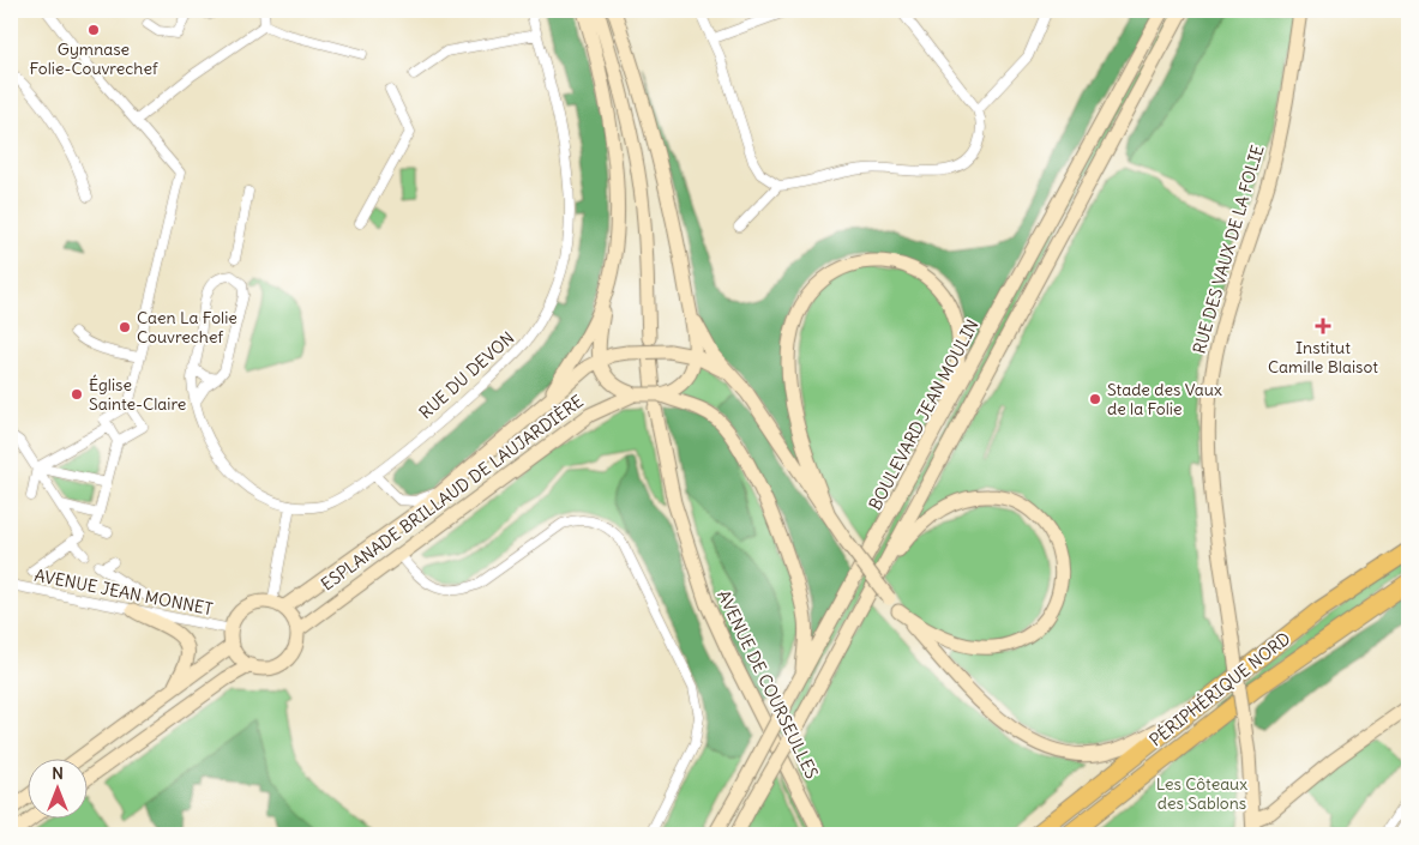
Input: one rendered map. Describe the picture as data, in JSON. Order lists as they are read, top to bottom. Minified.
{"streets":{"highway":["PÉRIPHÉRIQUE NORD"],"main road":["RUE DES VAUX DE LA FOLIE","BOULEVARD JEAN MOULIN","ESPLANADE BRILLAUD DE LAUJARDIÈRE","AVENUE DE COURSEULLES"],"street":["RUE DU DEVON","AVENUE JEAN MONNET"]},"crossings":[["ESPLANADE BRILLAUD DE LAUJARDIÈRE","AVENUE JEAN MONNET"]],"parks":["Les Côteaux des Sablons"],"places":{"other":["Gymnase Folie-Couvrechef","Caen La Folie Couvrechef","Église Sainte-Claire","Stade des Vaux de la Folie"],"health":["Institut Camille Blaisot"]},"north":"top"}
